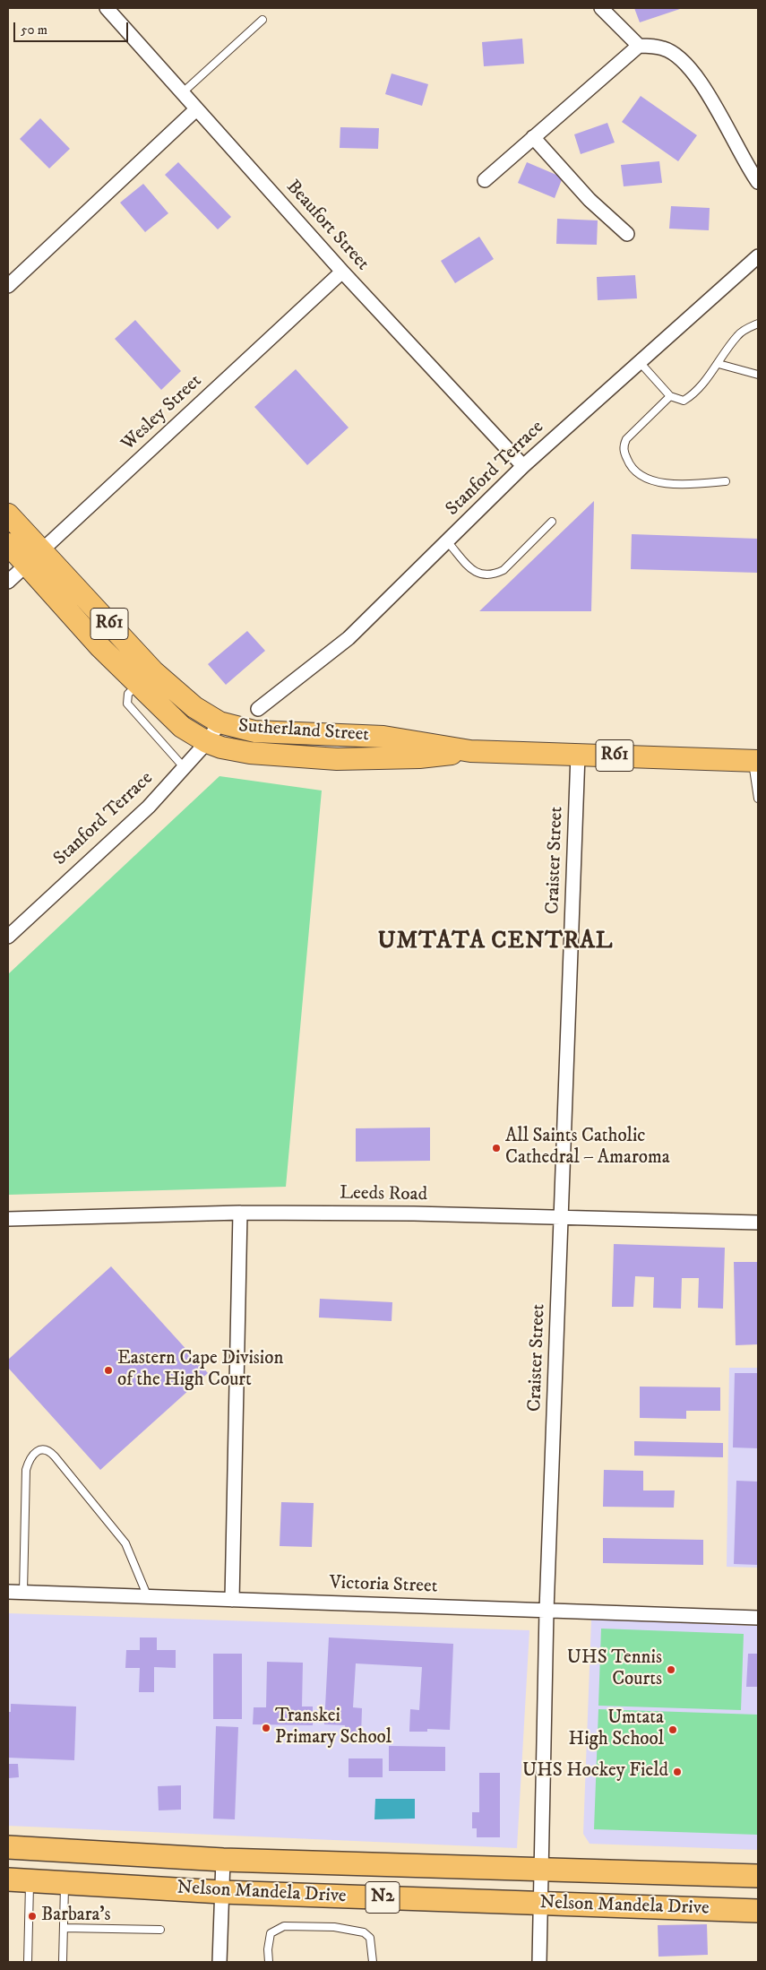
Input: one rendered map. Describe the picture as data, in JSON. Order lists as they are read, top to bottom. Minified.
{"streets":{"highway":["Nelson Mandela Drive","N2"],"main road":["R61","Sutherland Street"],"street":["Beaufort Street","Wesley Street","Stanford Terrace","Craister Street","Leeds Road","Victoria Street"]},"crossings":[["Beaufort Street","Wesley Street"],["Beaufort Street","Stanford Terrace"],["Wesley Street","Sutherland Street"],["Stanford Terrace","Sutherland Street"],["Sutherland Street","Craister Street"],["Craister Street","Leeds Road"],["Craister Street","Victoria Street"],["Craister Street","Nelson Mandela Drive"]],"districts":["UMTATA CENTRAL"],"places":["All Saints Catholic Cathedral – Amaroma","Eastern Cape Division of the High Court","UHS Tennis Courts","Transkei Primary School","Umtata High School","UHS Hockey Field","Barbara's"],"scale_bar":"50 m"}
